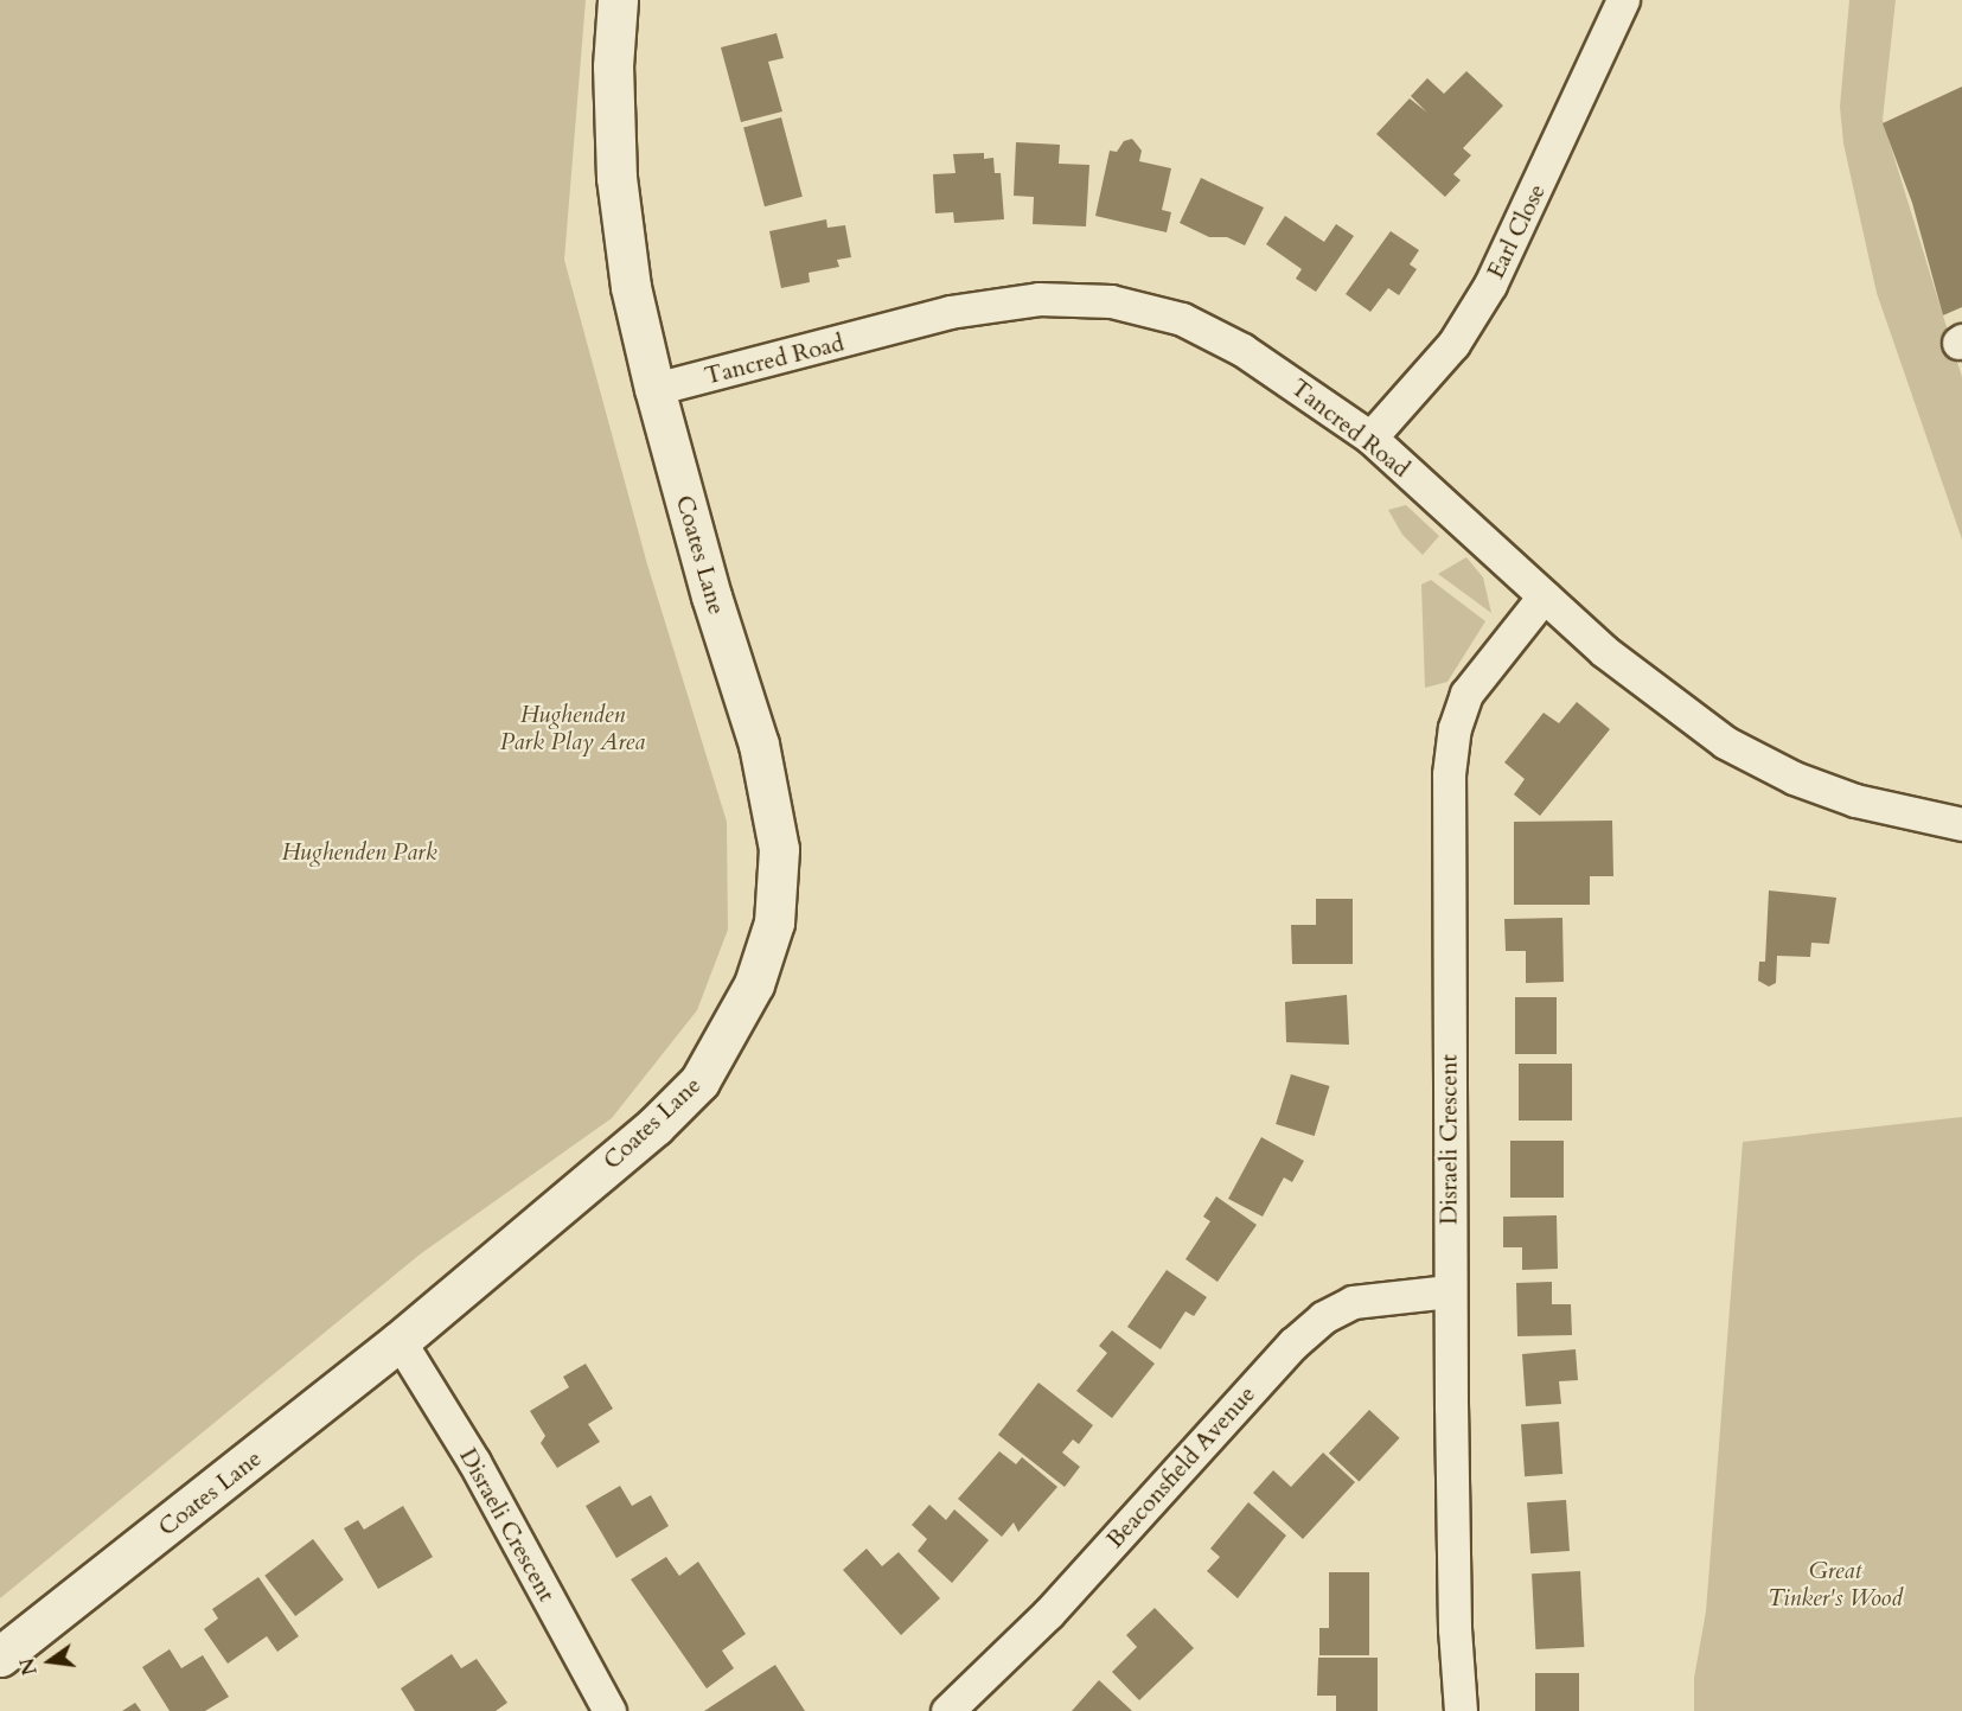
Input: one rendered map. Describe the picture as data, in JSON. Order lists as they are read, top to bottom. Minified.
{"streets":{"street":["Earl Close","Tancred Road","Coates Lane","Disraeli Crescent","Beaconsfield Avenue"]},"crossings":[["Earl Close","Tancred Road"],["Tancred Road","Coates Lane"],["Tancred Road","Disraeli Crescent"],["Coates Lane","Disraeli Crescent"],["Disraeli Crescent","Beaconsfield Avenue"]],"parks":["Hughenden Park Play Area","Hughenden Park","Great Tinker's Wood"],"north":"left"}
